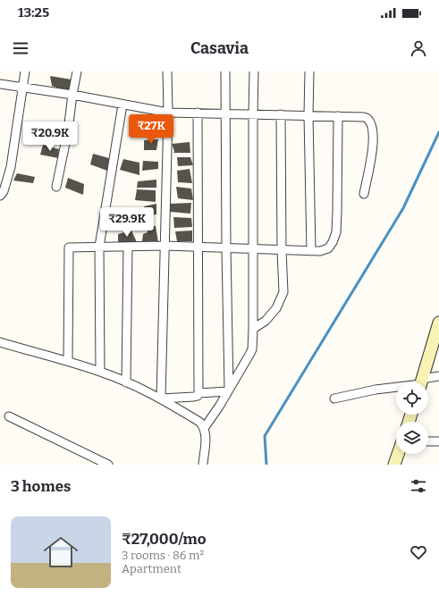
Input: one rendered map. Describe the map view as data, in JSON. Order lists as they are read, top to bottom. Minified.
{"page":{"status":"13:25","header":"Casavia","price":["₹27K","₹20.9K","₹29.9K"],"heading":"3 homes","list":[{"name":"₹27,000/mo","note":"3 rooms · 86 m² · Apartment"}]}}
